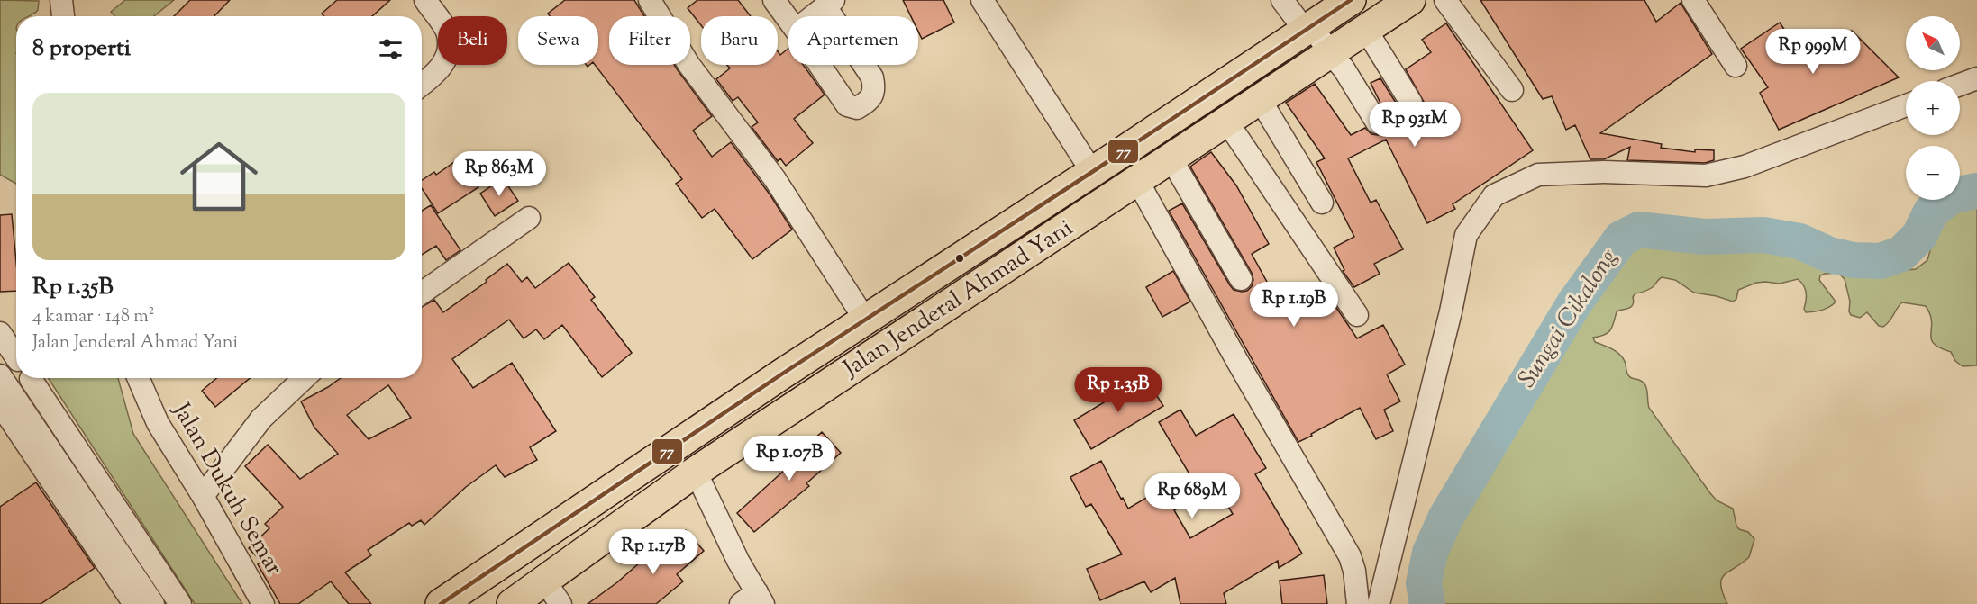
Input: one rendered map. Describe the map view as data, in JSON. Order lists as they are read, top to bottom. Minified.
{"streets":{"highway":["Jalan Jenderal Ahmad Yani"],"street":["Jalan Dukuh Semar"]},"water":["Sungai Cikalong"],"lines":["transit line 77"],"north":"top left","page":{"map_buttons":["+","−"],"chip":["Beli","Sewa","Filter","Baru","Apartemen"],"heading":"8 properti","price":["Rp 999M","Rp 931M","Rp 863M","Rp 1.19B","Rp 1.35B","Rp 1.07B","Rp 689M","Rp 1.17B"],"list":[{"name":"Rp 1.35B","note":"4 kamar · 148 m² · Jalan Jenderal Ahmad Yani"}]}}
